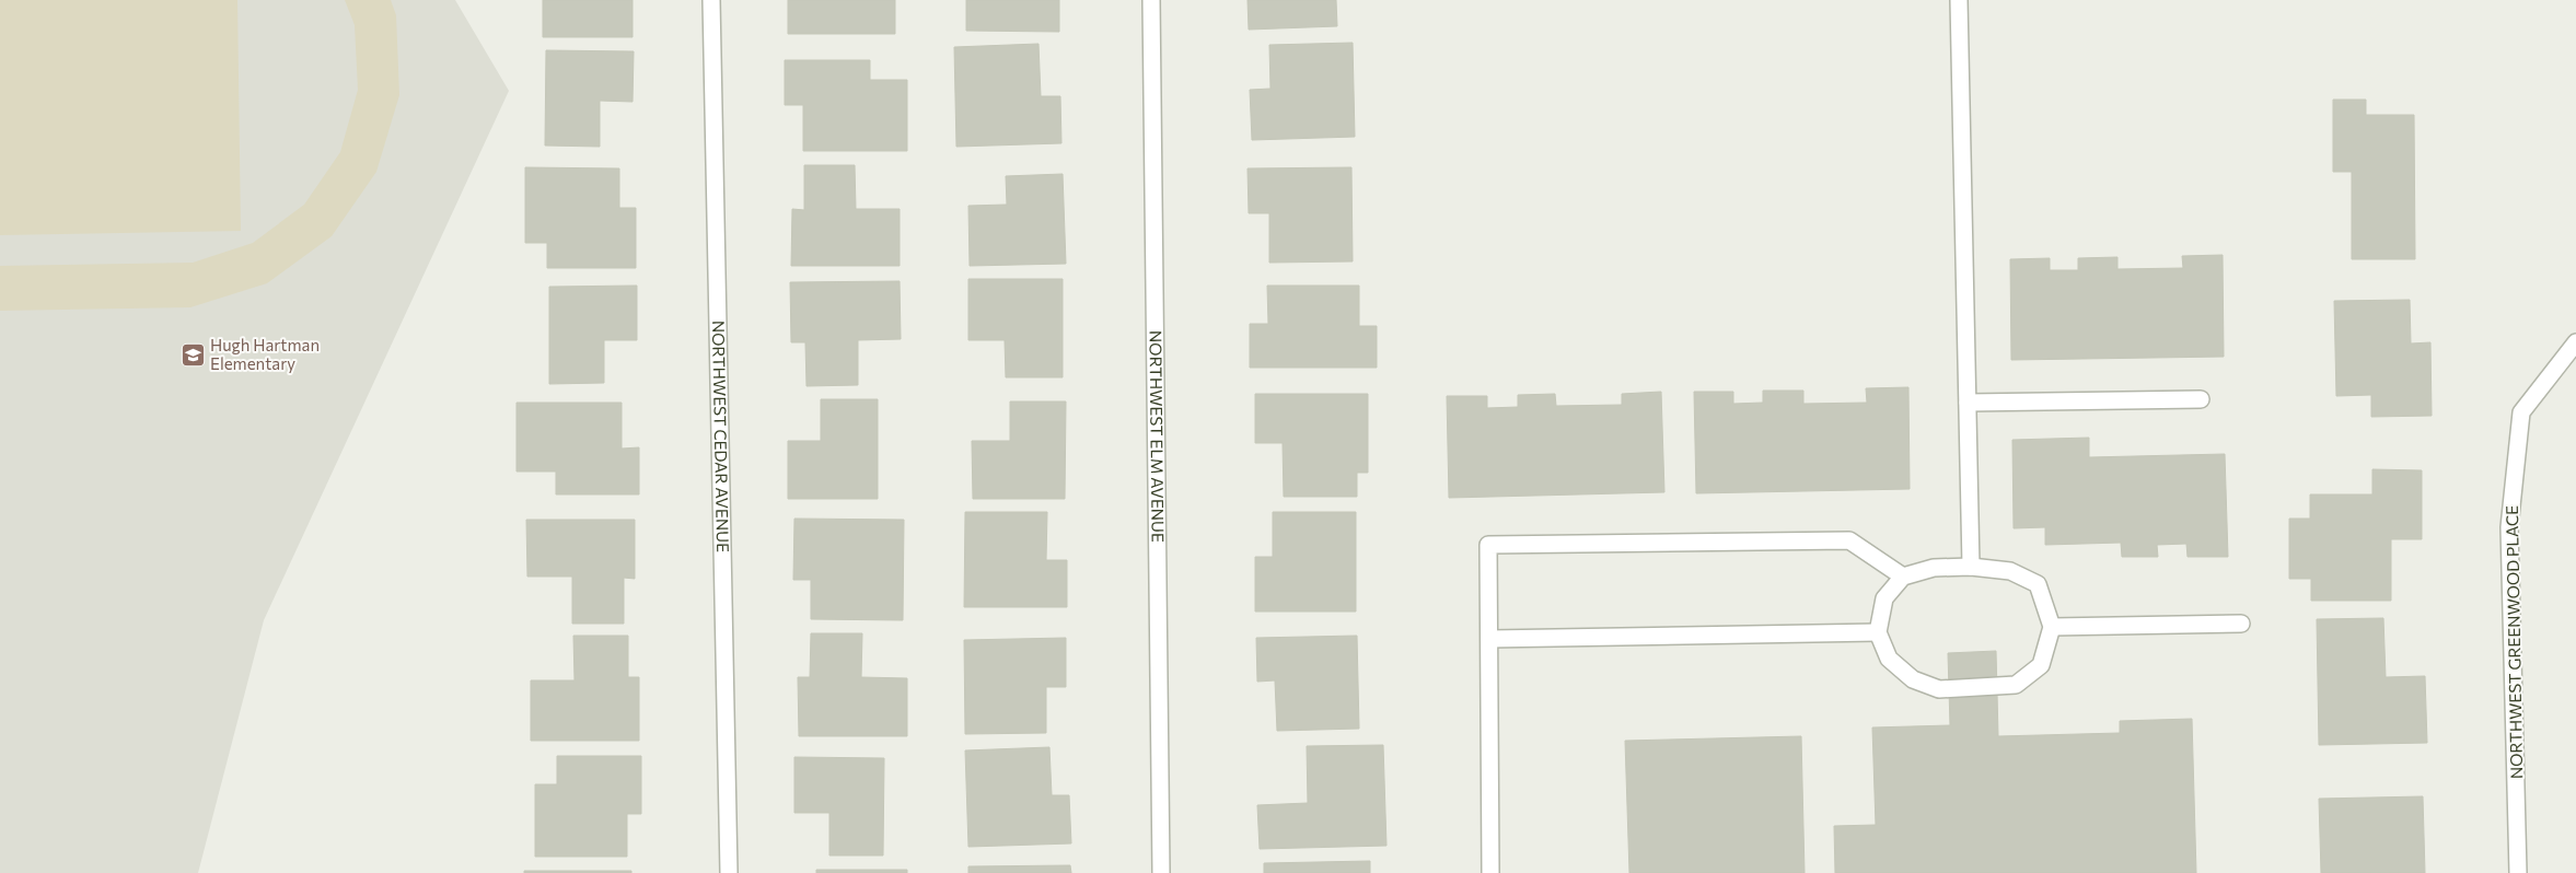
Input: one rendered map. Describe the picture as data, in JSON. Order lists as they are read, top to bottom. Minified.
{"streets":{"street":["NORTHWEST CEDAR AVENUE","NORTHWEST ELM AVENUE","NORTHWEST GREENWOOD PLACE"]},"places":{"school or university":["Hugh Hartman Elementary"]}}
